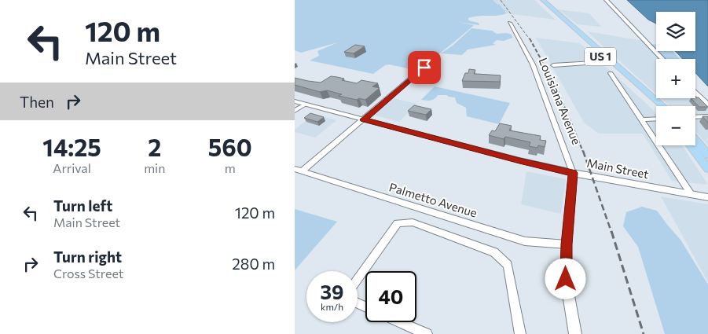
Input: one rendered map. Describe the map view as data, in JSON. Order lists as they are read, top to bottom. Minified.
{"streets":{"main road":["US 1"],"street":["Louisiana Avenue","Main Street","Palmetto Avenue"]},"crossings":[["Louisiana Avenue","Main Street"],["Louisiana Avenue","Palmetto Avenue"]],"page":{"turn":["120 m","Main Street"],"map_buttons":["+","−"],"then":"Then","eta":["14:25","Arrival","2","min","560","m"],"list":[{"name":"Turn left","note":"Main Street","value":"120 m"},{"name":"Turn right","note":"Cross Street","value":"280 m"}],"speed":"39 km/h","limit":"40"}}
